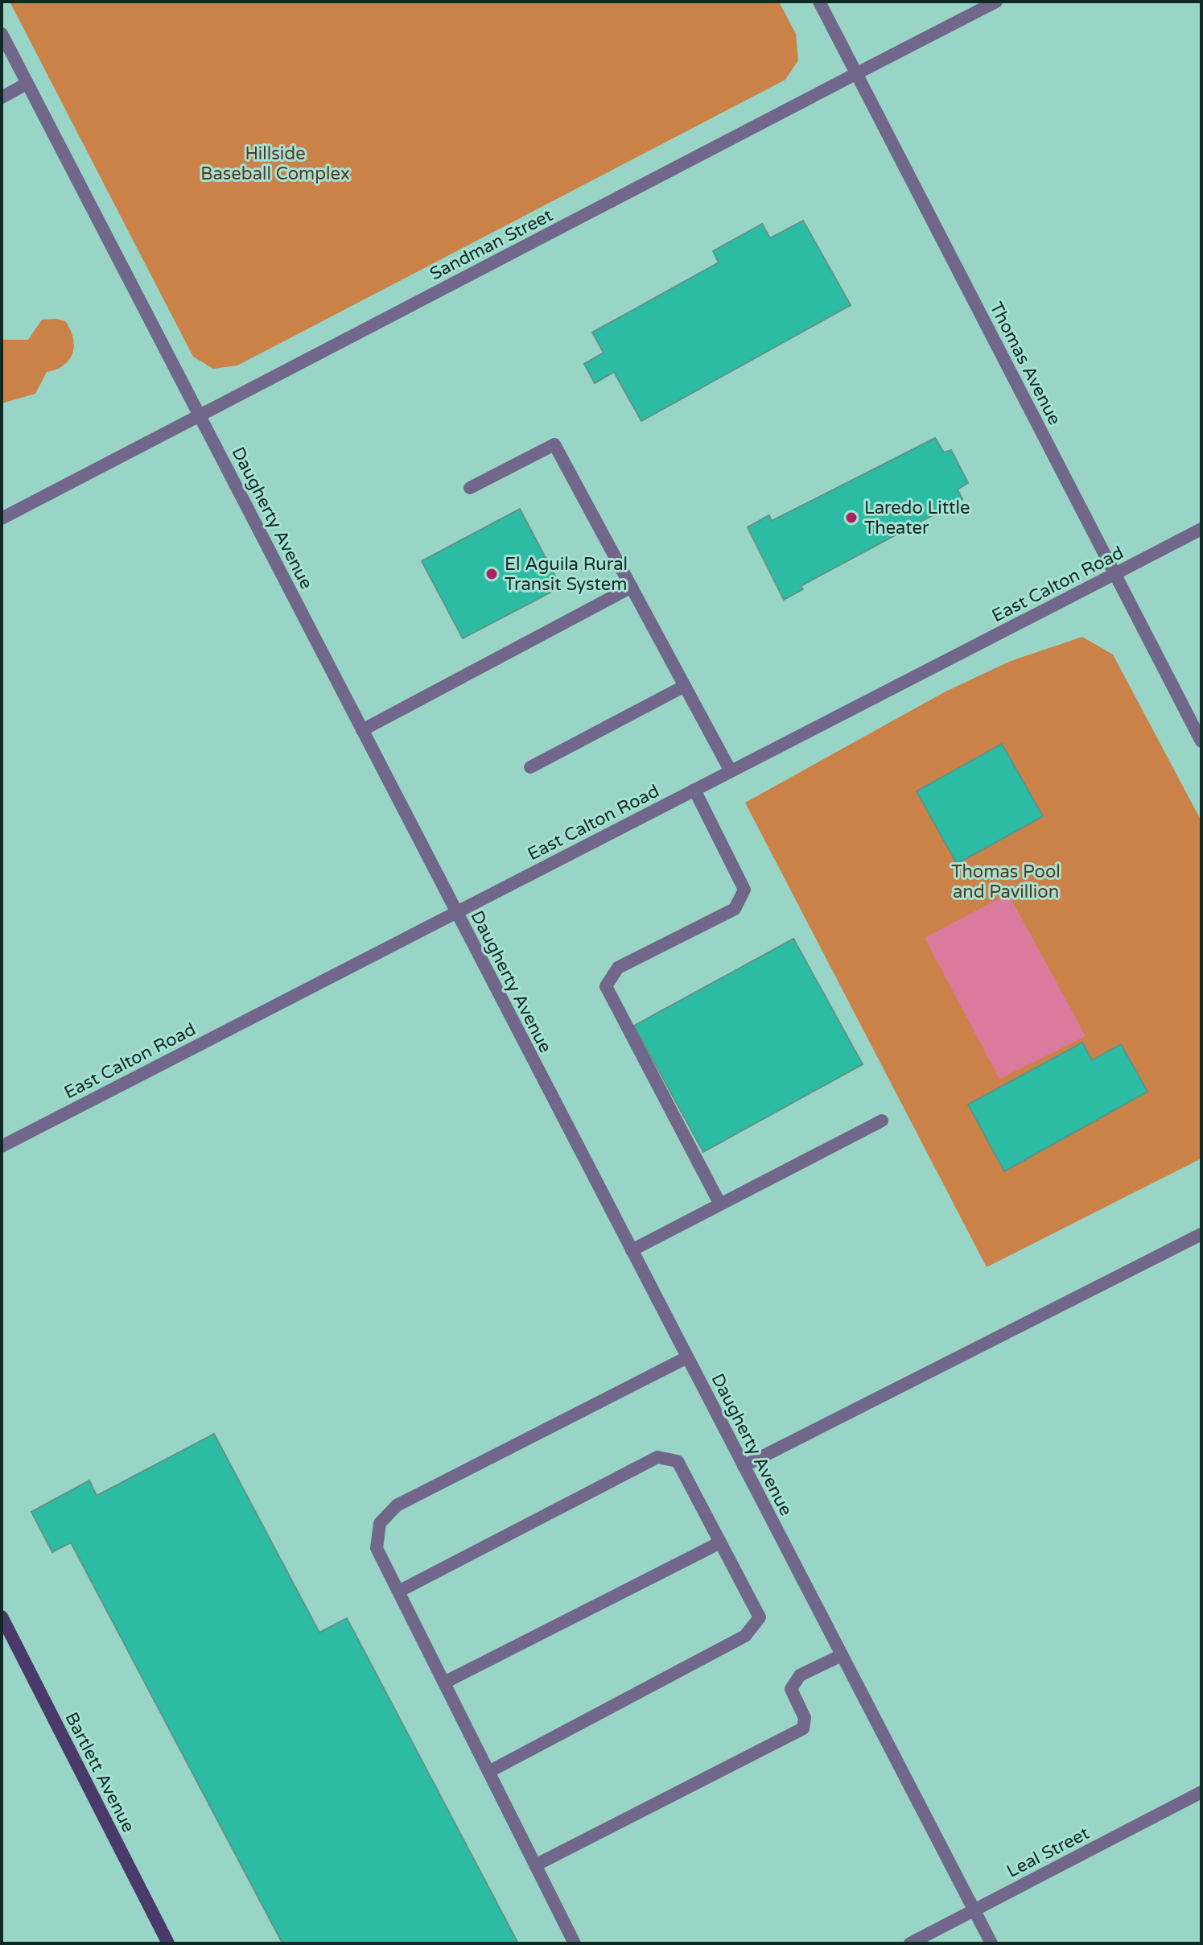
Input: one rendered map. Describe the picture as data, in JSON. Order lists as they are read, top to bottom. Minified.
{"streets":{"main road":["Bartlett Avenue"],"street":["Sandman Street","Thomas Avenue","Daugherty Avenue","East Calton Road","Leal Street"]},"crossings":[["Sandman Street","Thomas Avenue"],["Sandman Street","Daugherty Avenue"],["Thomas Avenue","East Calton Road"],["Daugherty Avenue","East Calton Road"],["Daugherty Avenue","Leal Street"]],"parks":["Hillside Baseball Complex","Thomas Pool and Pavillion"],"places":["Laredo Little Theater","El Aguila Rural Transit System"]}
